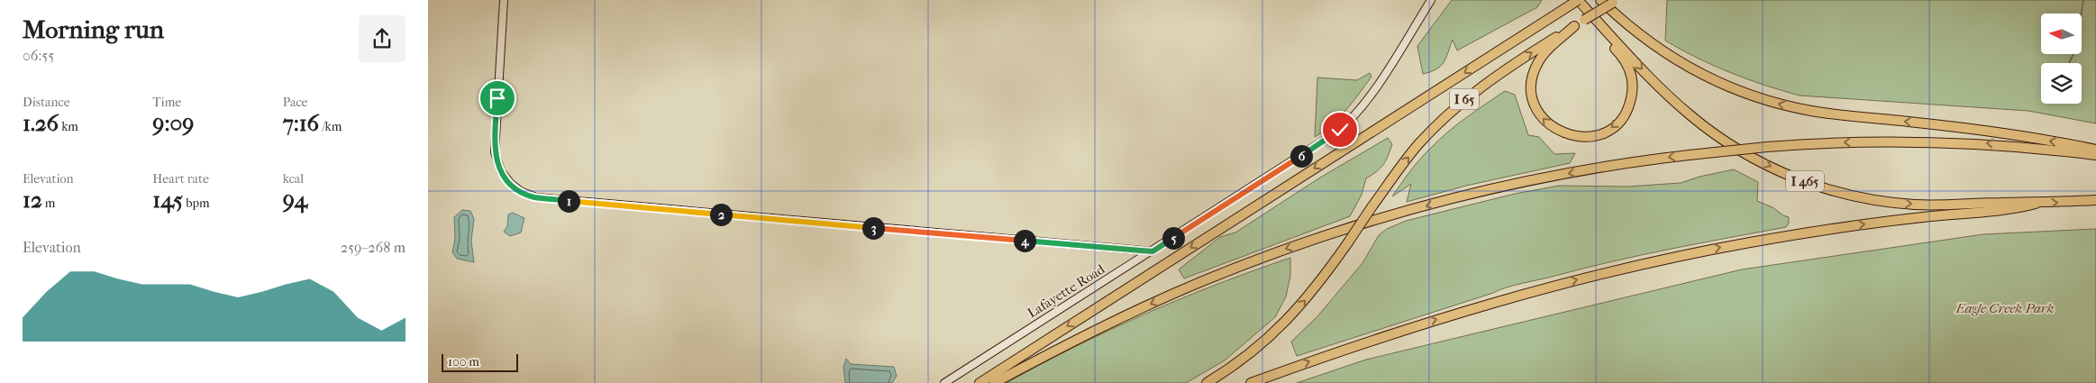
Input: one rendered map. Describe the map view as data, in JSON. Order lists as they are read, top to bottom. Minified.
{"streets":{"highway":["I 65","I 465"],"street":["Lafayette Road"]},"crossings":[["I 65","I 465"]],"parks":["Eagle Creek Park"],"scale_bar":"100 m","north":"left","page":{"heading":["Morning run","06:55"],"stats":[["Distance","1.26 km"],["Time","9:09"],["Pace","7:16 /km"],["Elevation","12 m"],["Heart rate","145 bpm"],["kcal","94"]],"pins":["6","1","2","3","5","4"],"chart":["Elevation","259–268 m"],"scale":"100 m"}}
